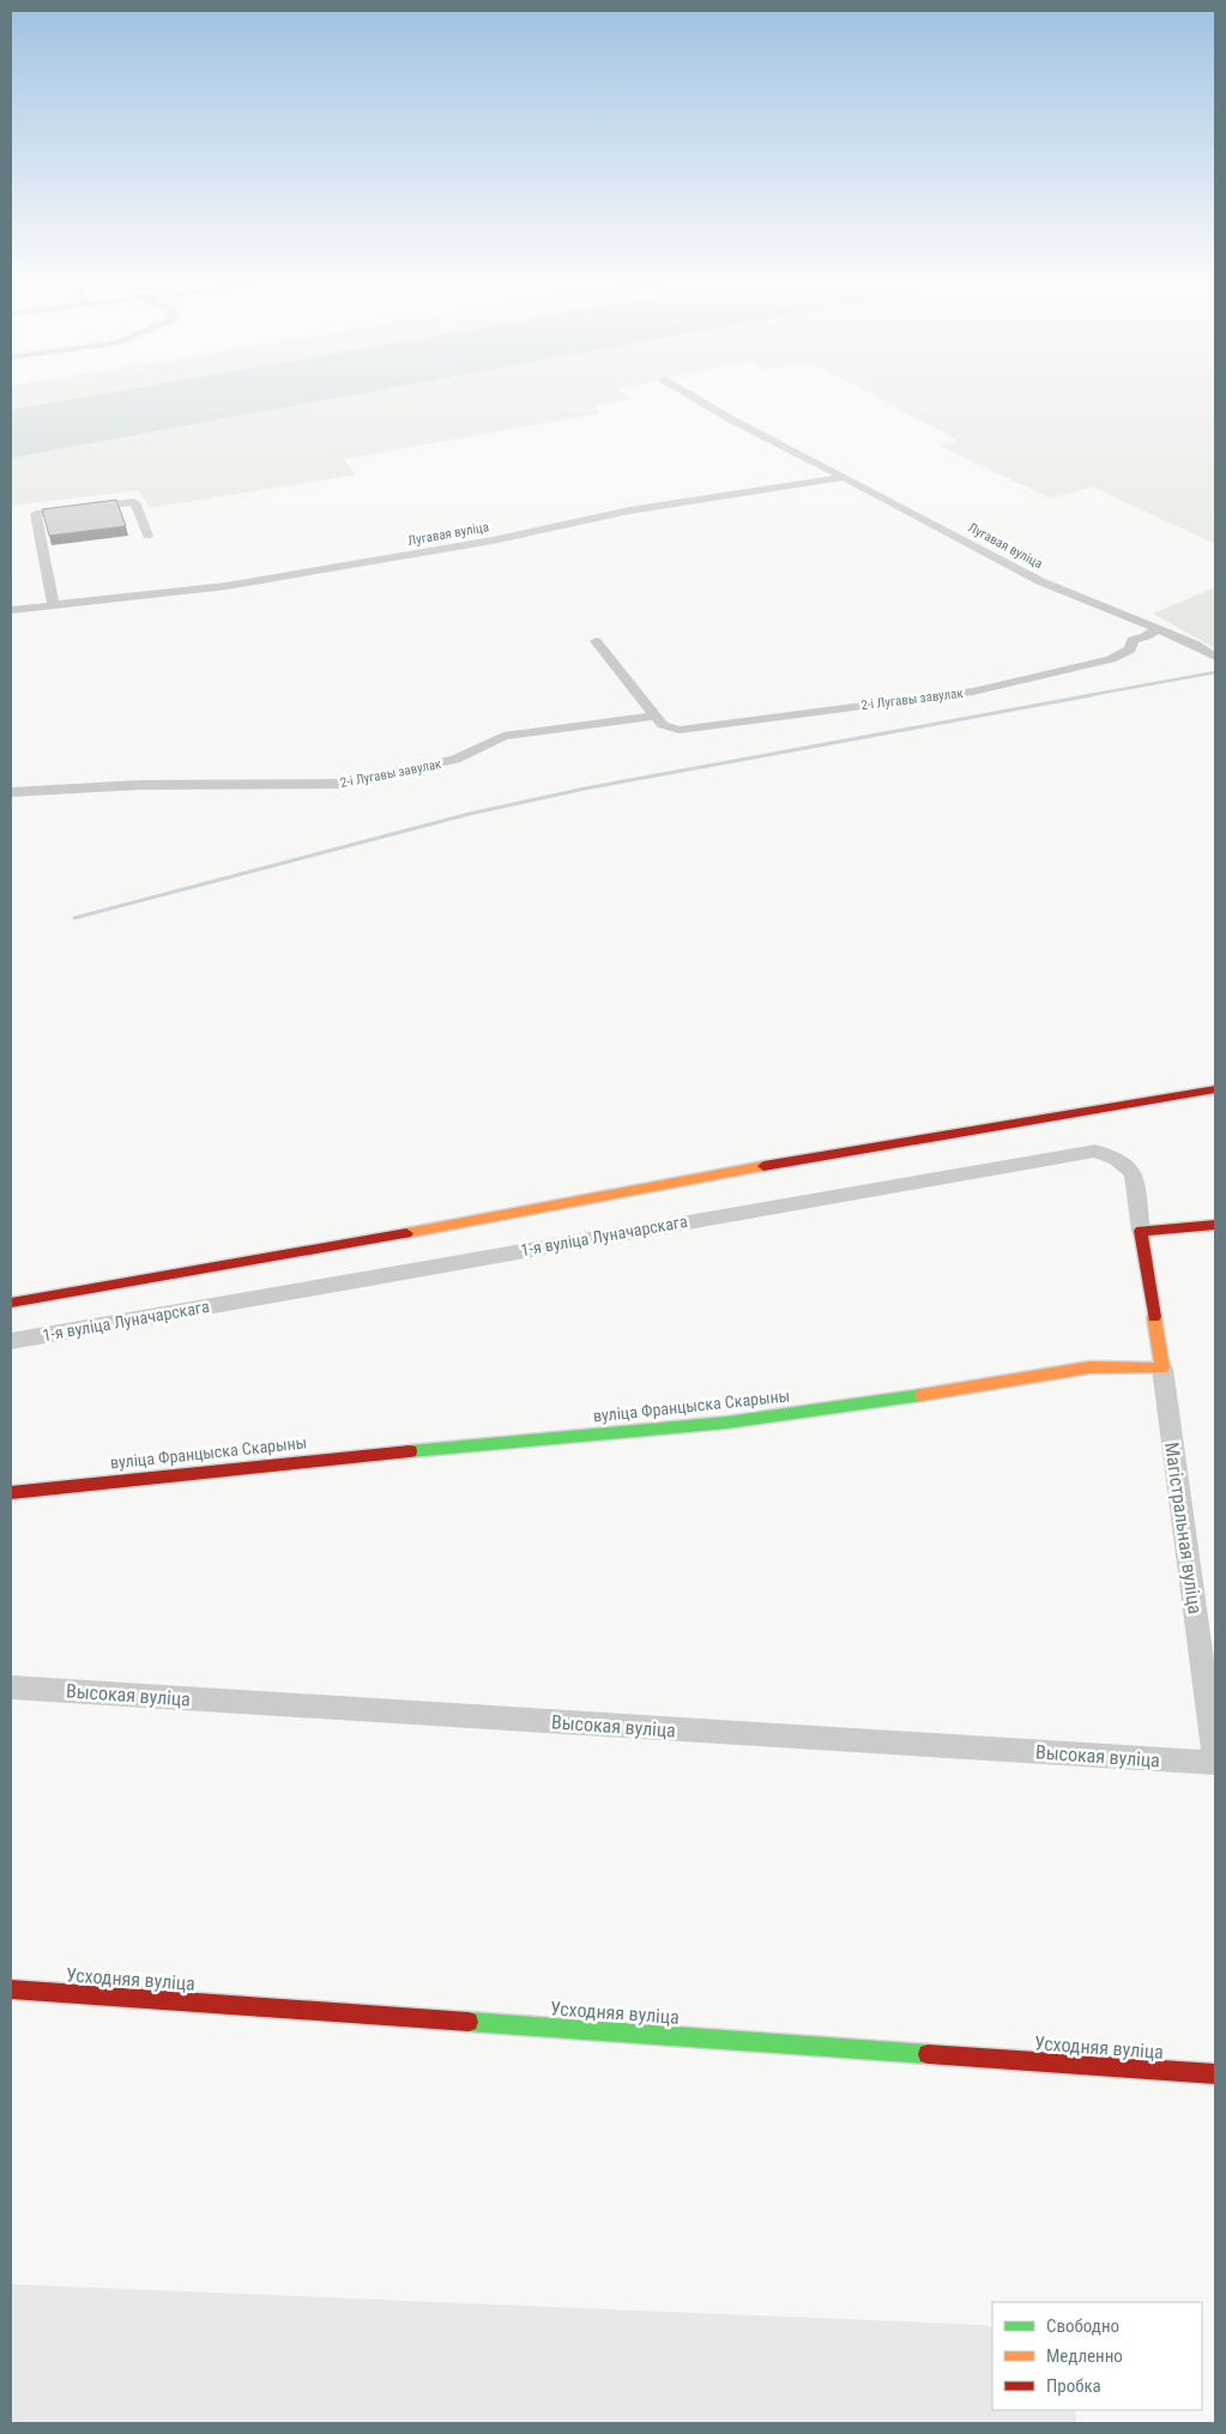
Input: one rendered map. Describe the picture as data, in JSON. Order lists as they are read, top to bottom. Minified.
{"streets":{"street":["Лугавая вуліца","2-і Лугавы завулак","1-я вуліца Луначарскага","вуліца Францыска Скарыны","Магістральная вуліца","Высокая вуліца","Усходняя вуліца"]},"crossings":[["Лугавая вуліца","2-і Лугавы завулак"],["вуліца Францыска Скарыны","Магістральная вуліца"]],"legend":["Свободно","Медленно","Пробка"]}
